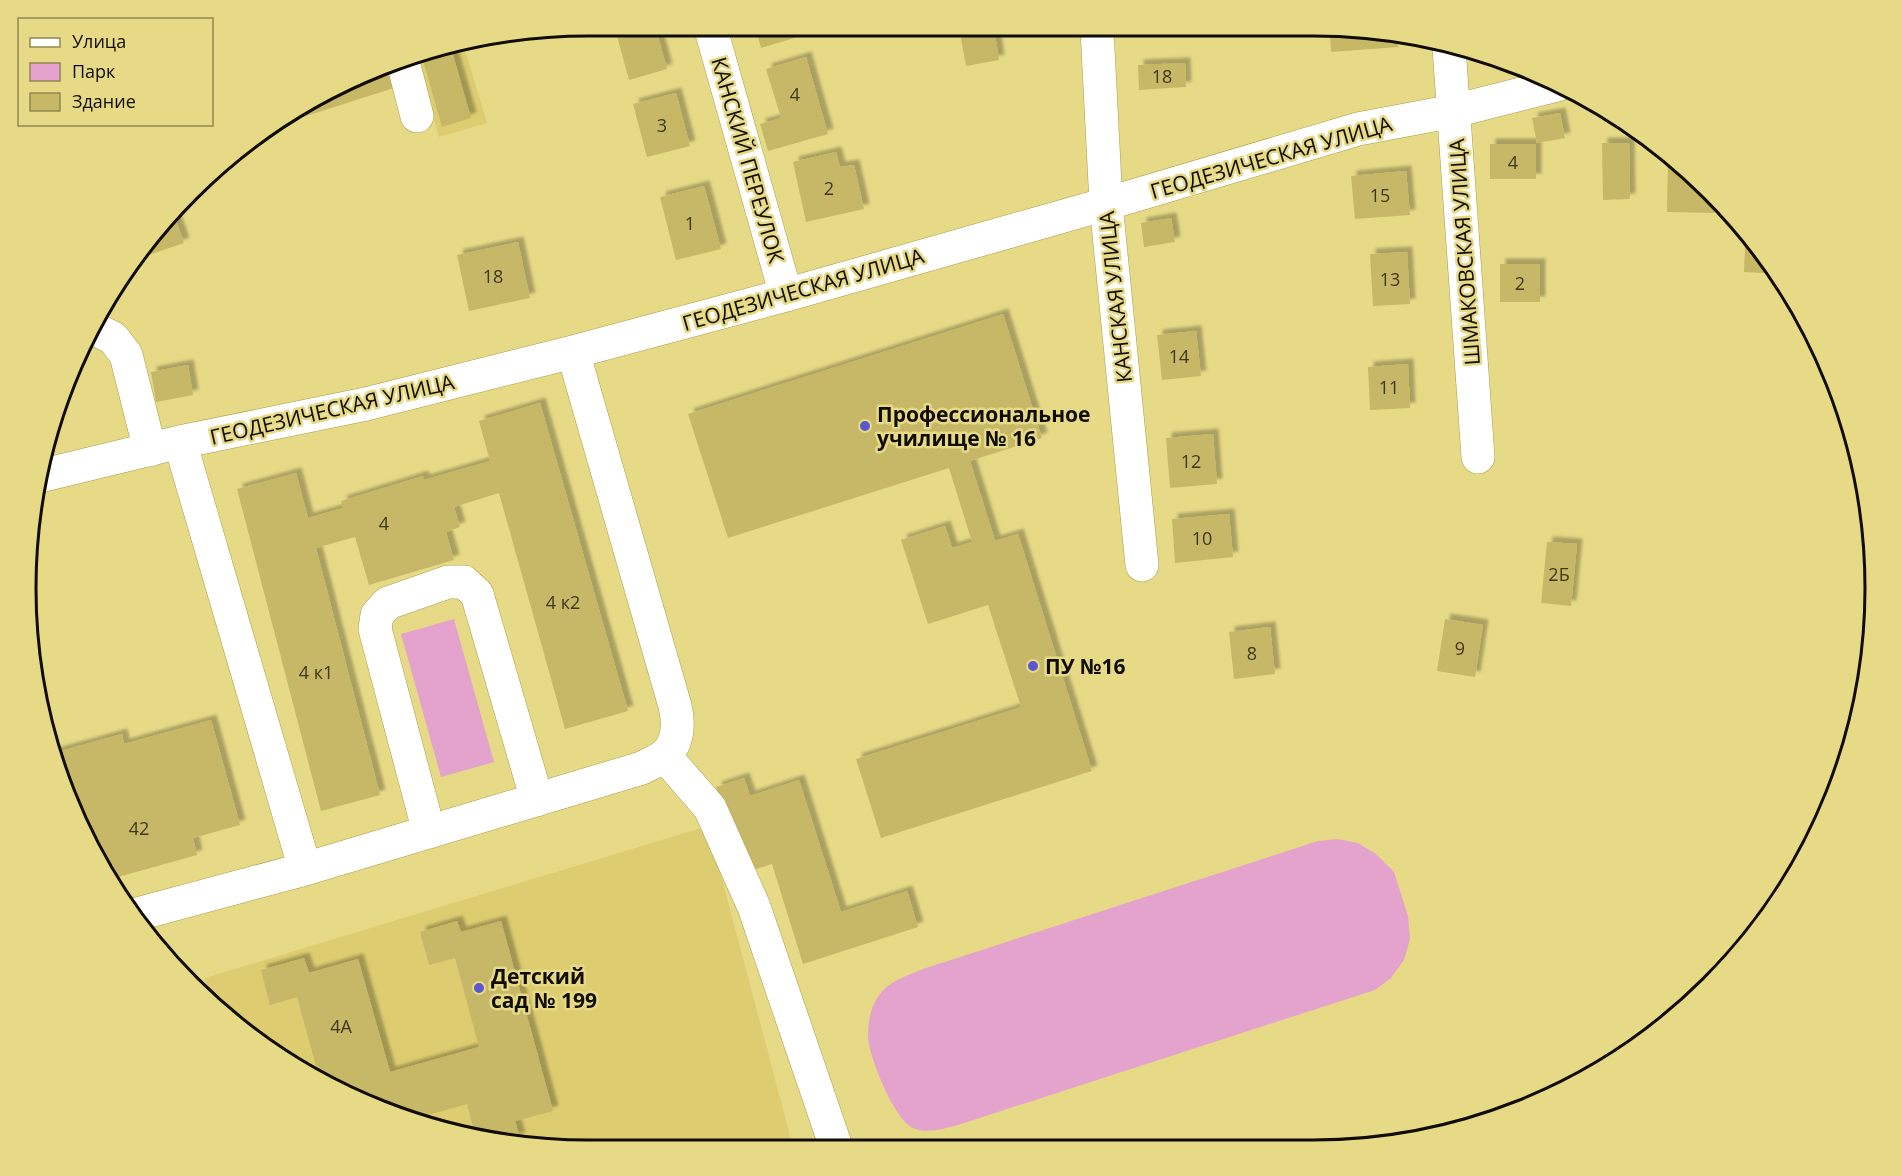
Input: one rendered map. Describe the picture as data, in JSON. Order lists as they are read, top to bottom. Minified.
{"streets":{"street":["ГЕОДЕЗИЧЕСКАЯ УЛИЦА","КАНСКИЙ ПЕРЕУЛОК","ШМАКОВСКАЯ УЛИЦА","КАНСКАЯ УЛИЦА"]},"crossings":[["ГЕОДЕЗИЧЕСКАЯ УЛИЦА","КАНСКИЙ ПЕРЕУЛОК"],["ГЕОДЕЗИЧЕСКАЯ УЛИЦА","ШМАКОВСКАЯ УЛИЦА"],["ГЕОДЕЗИЧЕСКАЯ УЛИЦА","КАНСКАЯ УЛИЦА"]],"places":["Профессиональное училище № 16","ПУ №16","Детский сад № 199"],"house_numbers":["18","4","3","4","2","15","1","18","13","2","14","11","12","4","10","2Б","4 к2","9","8","4 к1","42","4А"],"legend":["Улица","Парк","Здание"]}
